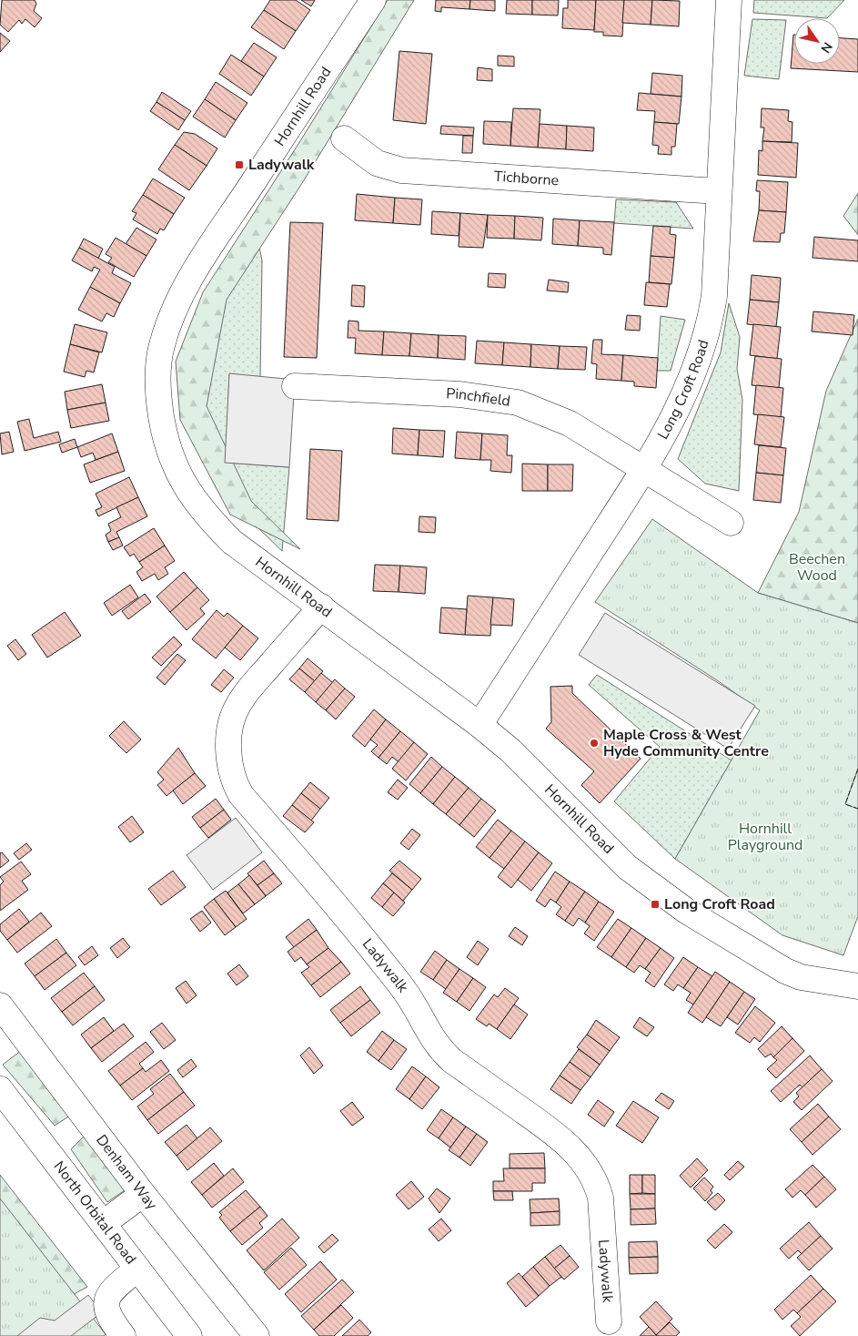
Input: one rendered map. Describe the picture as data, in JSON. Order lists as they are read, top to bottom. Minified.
{"streets":{"street":["Hornhill Road","Tichborne","Long Croft Road","Pinchfield","Ladywalk","Denham Way","North Orbital Road"]},"crossings":[["Hornhill Road","Long Croft Road"],["Hornhill Road","Ladywalk"],["Tichborne","Long Croft Road"],["Long Croft Road","Pinchfield"]],"parks":["Beechen Wood","Hornhill Playground"],"places":{"transit":["Ladywalk","Long Croft Road"],"other":["Maple Cross & West Hyde Community Centre"]},"north":"bottom right"}
